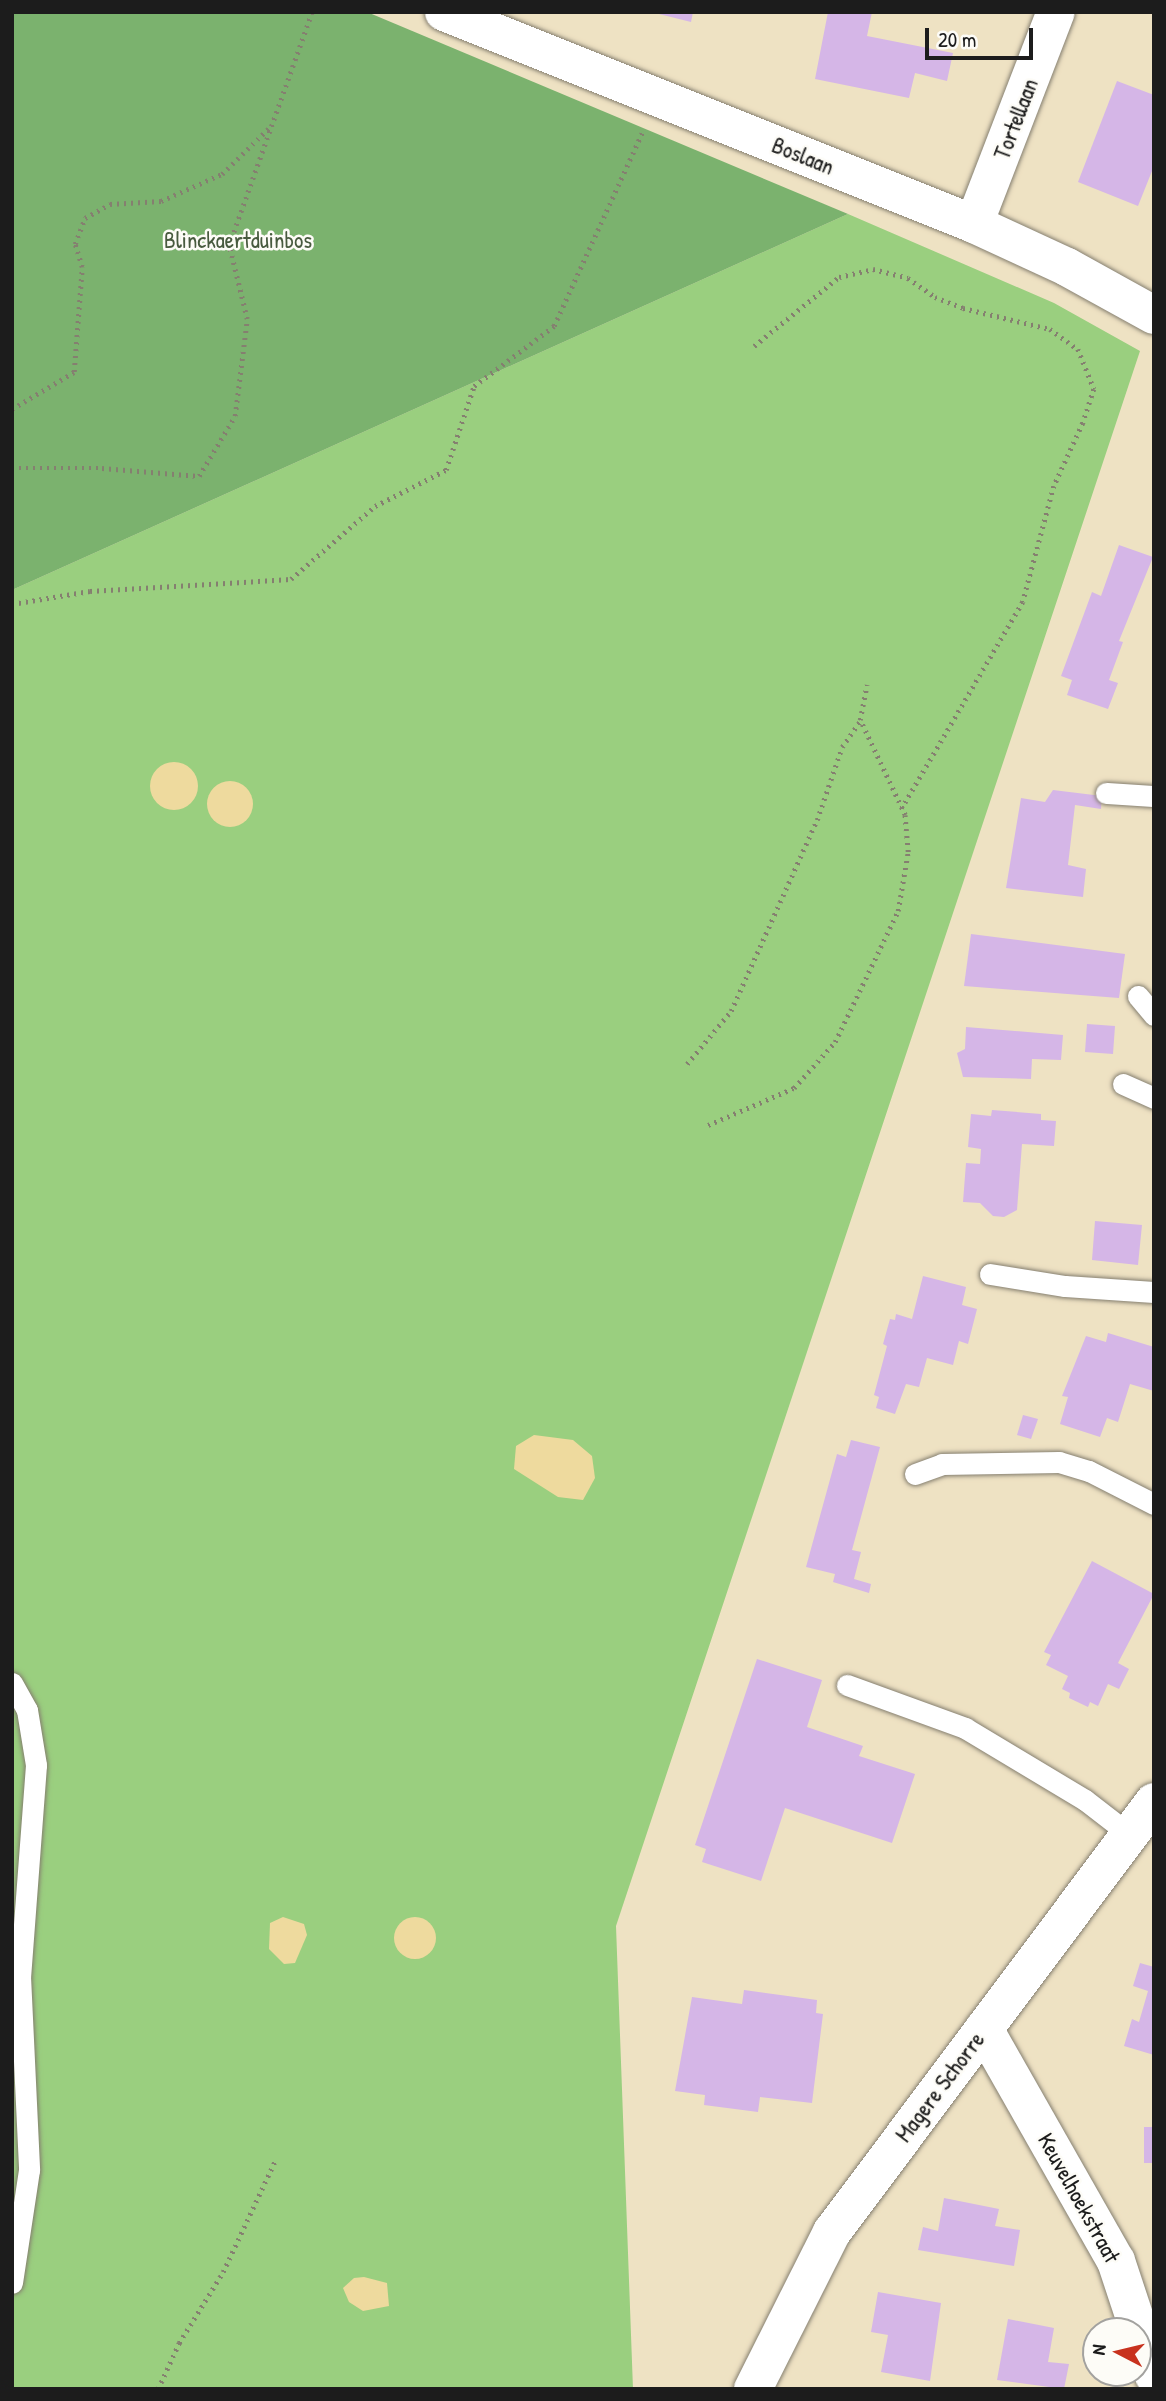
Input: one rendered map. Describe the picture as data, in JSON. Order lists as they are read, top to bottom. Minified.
{"streets":{"street":["Tortellaan","Boslaan","Magere Schorre","Keuvelhoekstraat"]},"crossings":[["Tortellaan","Boslaan"],["Magere Schorre","Keuvelhoekstraat"]],"parks":["Blinckaertduinbos"],"scale_bar":"20 m","north":"left"}
